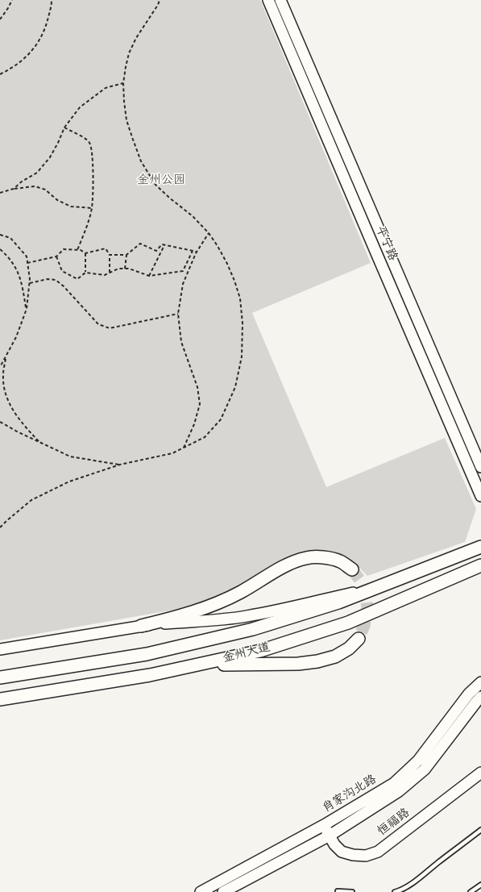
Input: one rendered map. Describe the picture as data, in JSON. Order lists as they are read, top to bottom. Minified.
{"streets":{"main road":["平宁路","金州大道","肖家沟北路","恒福路"]},"crossings":[["肖家沟北路","恒福路"]],"parks":["金州公园"]}
